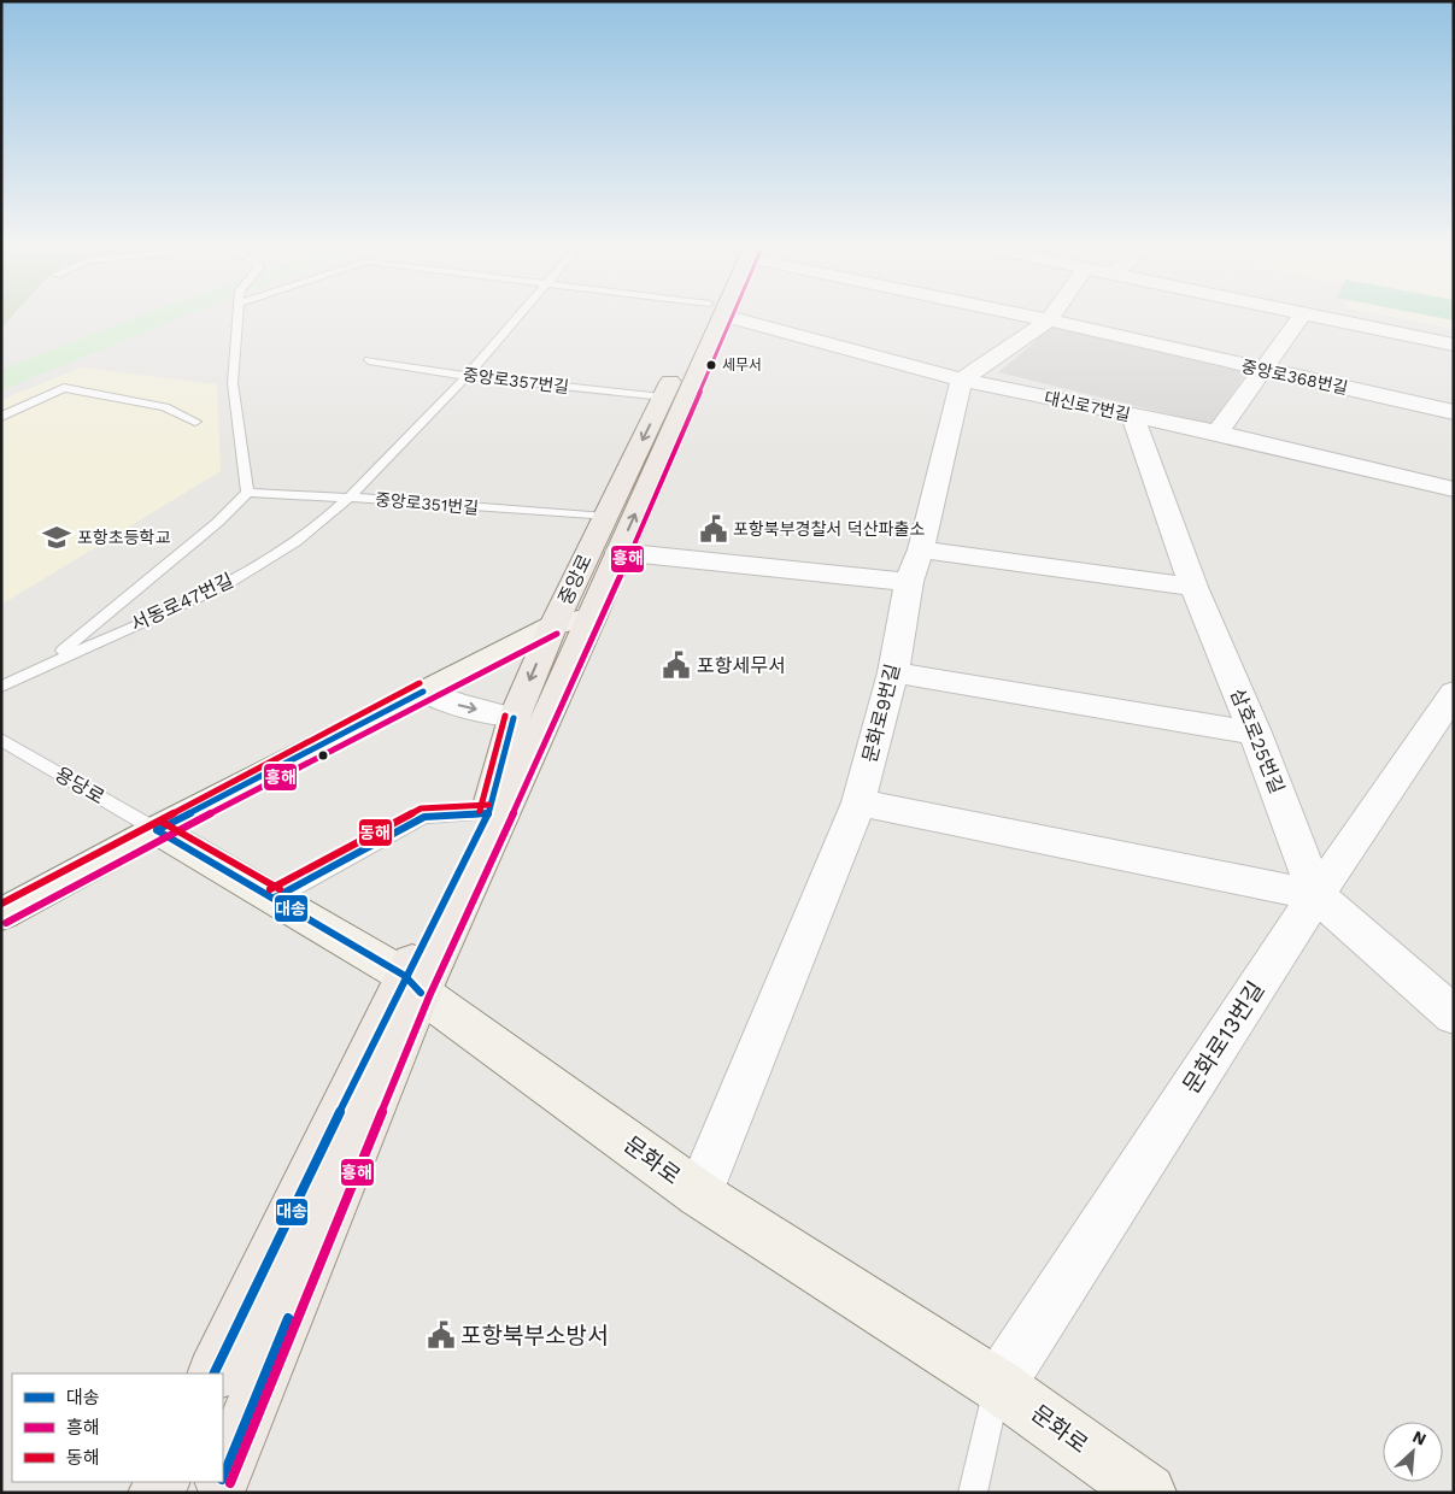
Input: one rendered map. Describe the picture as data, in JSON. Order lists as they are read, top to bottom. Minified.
{"streets":{"main road":["중앙로"],"street":["중앙로368번길","대신로7번길","문화로9번길","삼호로25번길","문화로13번길","문화로"],"lane":["중앙로357번길","중앙로351번길","서동로47번길","용당로"]},"crossings":[["중앙로357번길","중앙로"],["중앙로357번길","서동로47번길"],["대신로7번길","문화로9번길"],["대신로7번길","삼호로25번길"],["중앙로351번길","중앙로"],["중앙로351번길","서동로47번길"],["중앙로","문화로"],["문화로9번길","문화로"],["삼호로25번길","문화로13번길"],["용당로","문화로"],["문화로13번길","문화로"]],"places":{"other":["세무서"],"public building":["포항북부경찰서 덕산파출소","포항세무서","포항북부소방서"],"school or university":["포항초등학교"]},"lines":["transit line 흥해","transit line 동해","transit line 대송"],"legend":["대송","흥해","동해"],"north":"top right"}
